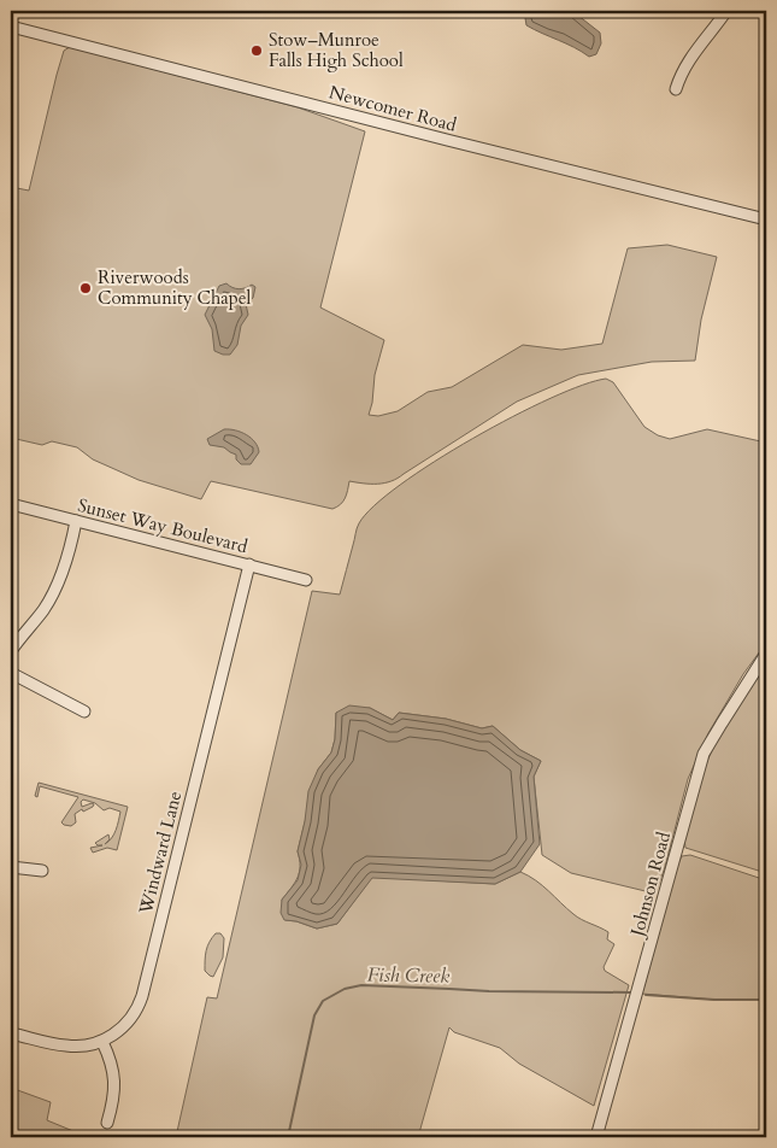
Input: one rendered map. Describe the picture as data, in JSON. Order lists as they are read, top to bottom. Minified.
{"streets":{"street":["Newcomer Road","Sunset Way Boulevard","Windward Lane","Johnson Road"]},"crossings":[["Sunset Way Boulevard","Windward Lane"]],"water":["Fish Creek"],"places":["Stow–Munroe Falls High School","Riverwoods Community Chapel"]}
